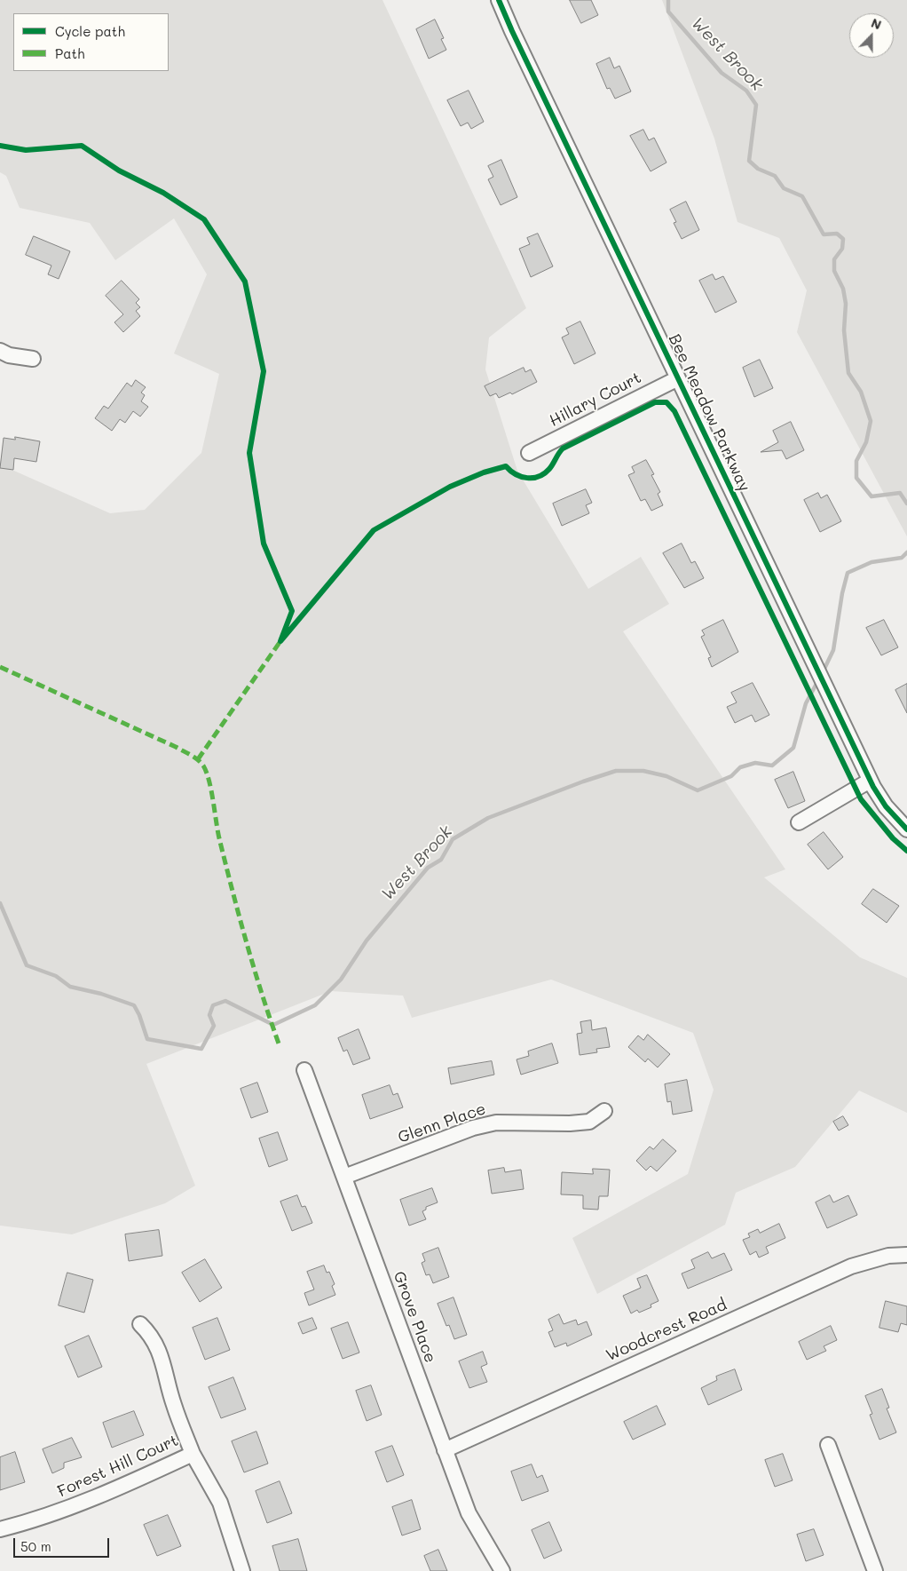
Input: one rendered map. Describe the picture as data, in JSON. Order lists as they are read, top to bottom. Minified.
{"streets":{"street":["Hillary Court","Bee Meadow Parkway","Glenn Place","Grove Place","Woodcrest Road","Forest Hill Court"]},"crossings":[["Hillary Court","Bee Meadow Parkway"],["Glenn Place","Grove Place"],["Grove Place","Woodcrest Road"]],"water":["West Brook"],"legend":["Cycle path","Path"],"scale_bar":"50 m","north":"top"}
